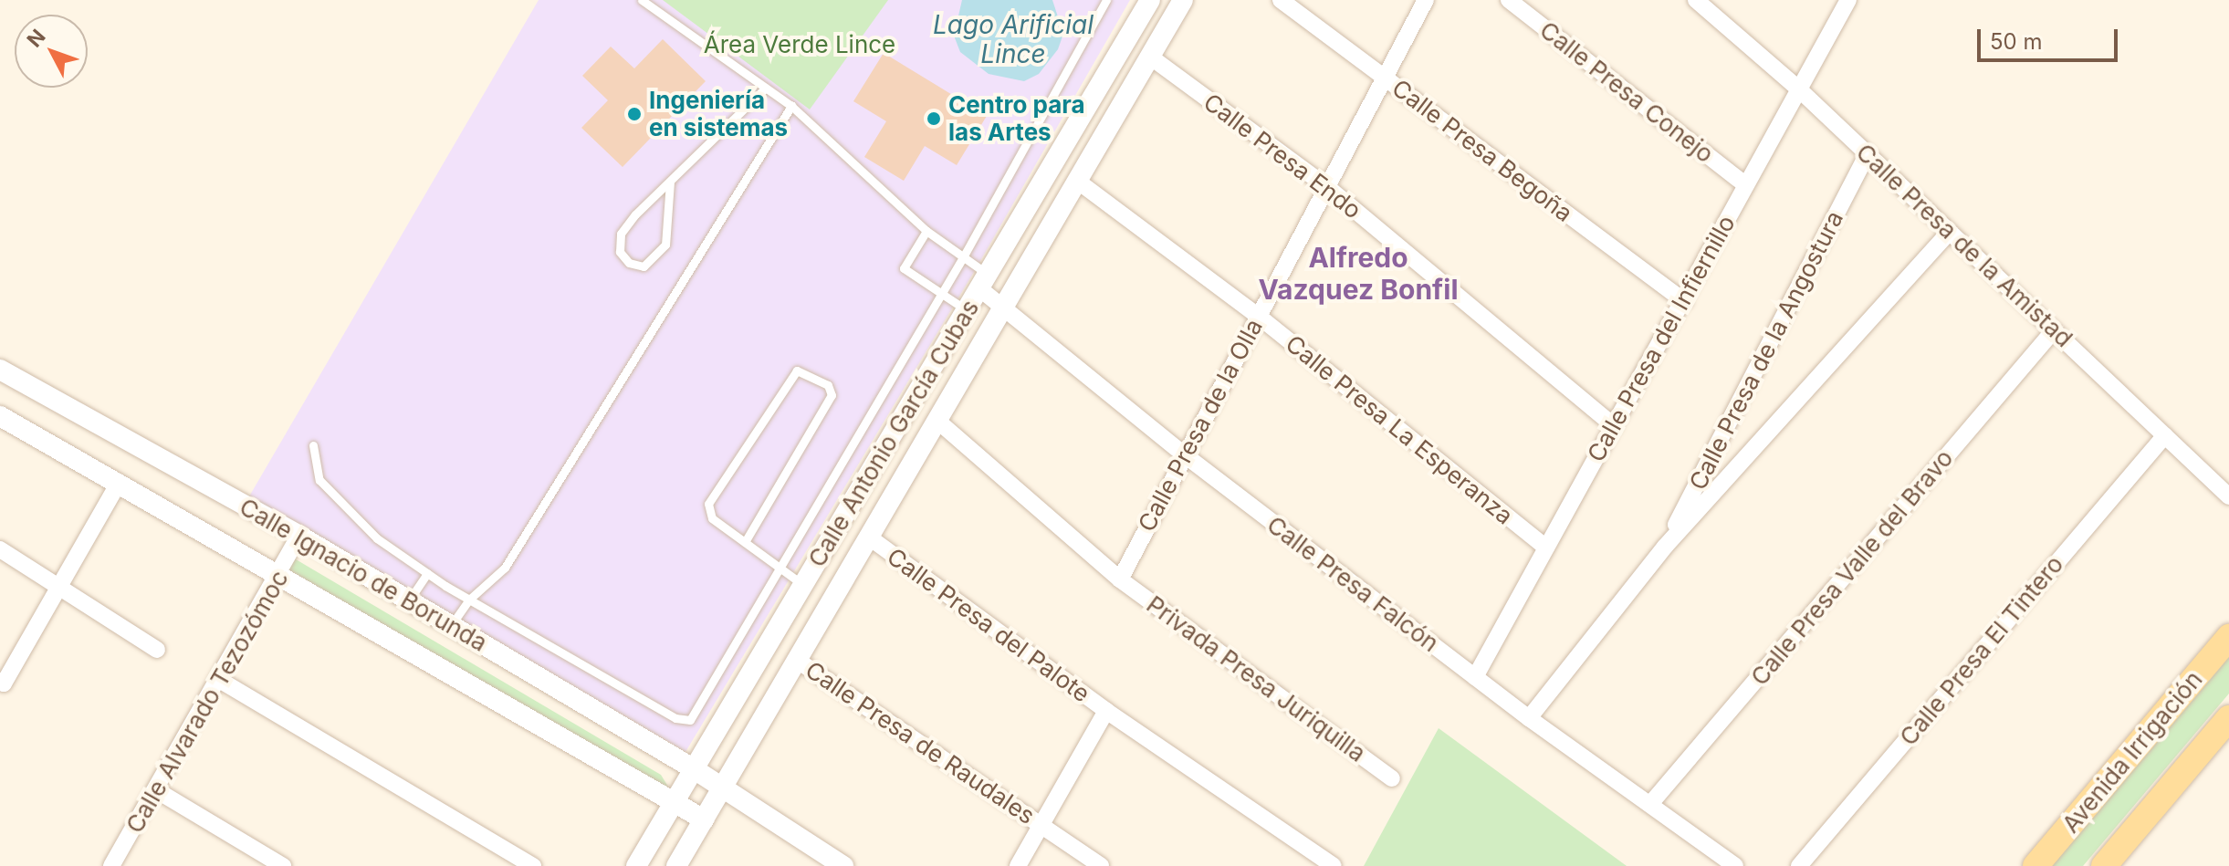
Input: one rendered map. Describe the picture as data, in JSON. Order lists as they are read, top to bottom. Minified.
{"streets":{"main road":["Avenida Irrigación"],"street":["Calle Presa Conejo","Calle Presa Begoña","Calle Presa Endo","Calle Presa de la Amistad","Calle Presa del Infiernillo","Calle Presa de la Angostura","Calle Presa de la Olla","Calle Presa La Esperanza","Calle Antonio García Cubas","Calle Presa Valle del Bravo","Calle Ignacio de Borunda","Calle Presa Falcón","Calle Presa del Palote","Calle Presa El Tintero","Privada Presa Juriquilla","Calle Alvarado Tezozómoc","Calle Presa de Raudales"]},"crossings":[["Calle Presa Conejo","Calle Presa del Infiernillo"],["Calle Presa Begoña","Calle Presa del Infiernillo"],["Calle Presa Begoña","Calle Presa de la Olla"],["Calle Presa Endo","Calle Presa del Infiernillo"],["Calle Presa Endo","Calle Presa de la Olla"],["Calle Presa Endo","Calle Antonio García Cubas"],["Calle Presa de la Amistad","Calle Presa del Infiernillo"],["Calle Presa de la Amistad","Calle Presa de la Angostura"],["Calle Presa de la Amistad","Calle Presa Valle del Bravo"],["Calle Presa de la Amistad","Calle Presa El Tintero"],["Calle Presa del Infiernillo","Calle Presa La Esperanza"],["Calle Presa del Infiernillo","Calle Presa Falcón"],["Calle Presa de la Angostura","Calle Presa Falcón"],["Calle Presa de la Olla","Calle Presa La Esperanza"],["Calle Presa de la Olla","Calle Presa Falcón"],["Calle Presa de la Olla","Privada Presa Juriquilla"],["Calle Presa La Esperanza","Calle Antonio García Cubas"],["Calle Antonio García Cubas","Calle Ignacio de Borunda"],["Calle Antonio García Cubas","Calle Presa Falcón"],["Calle Antonio García Cubas","Calle Presa del Palote"],["Calle Antonio García Cubas","Privada Presa Juriquilla"],["Calle Antonio García Cubas","Calle Presa de Raudales"],["Calle Presa Valle del Bravo","Calle Presa Falcón"],["Calle Ignacio de Borunda","Calle Alvarado Tezozómoc"]],"districts":["Alfredo Vazquez Bonfil"],"water":["Lago Arificial Lince"],"parks":["Área Verde Lince"],"places":["Ingeniería en sistemas","Centro para las Artes"],"scale_bar":"50 m","north":"top left"}
